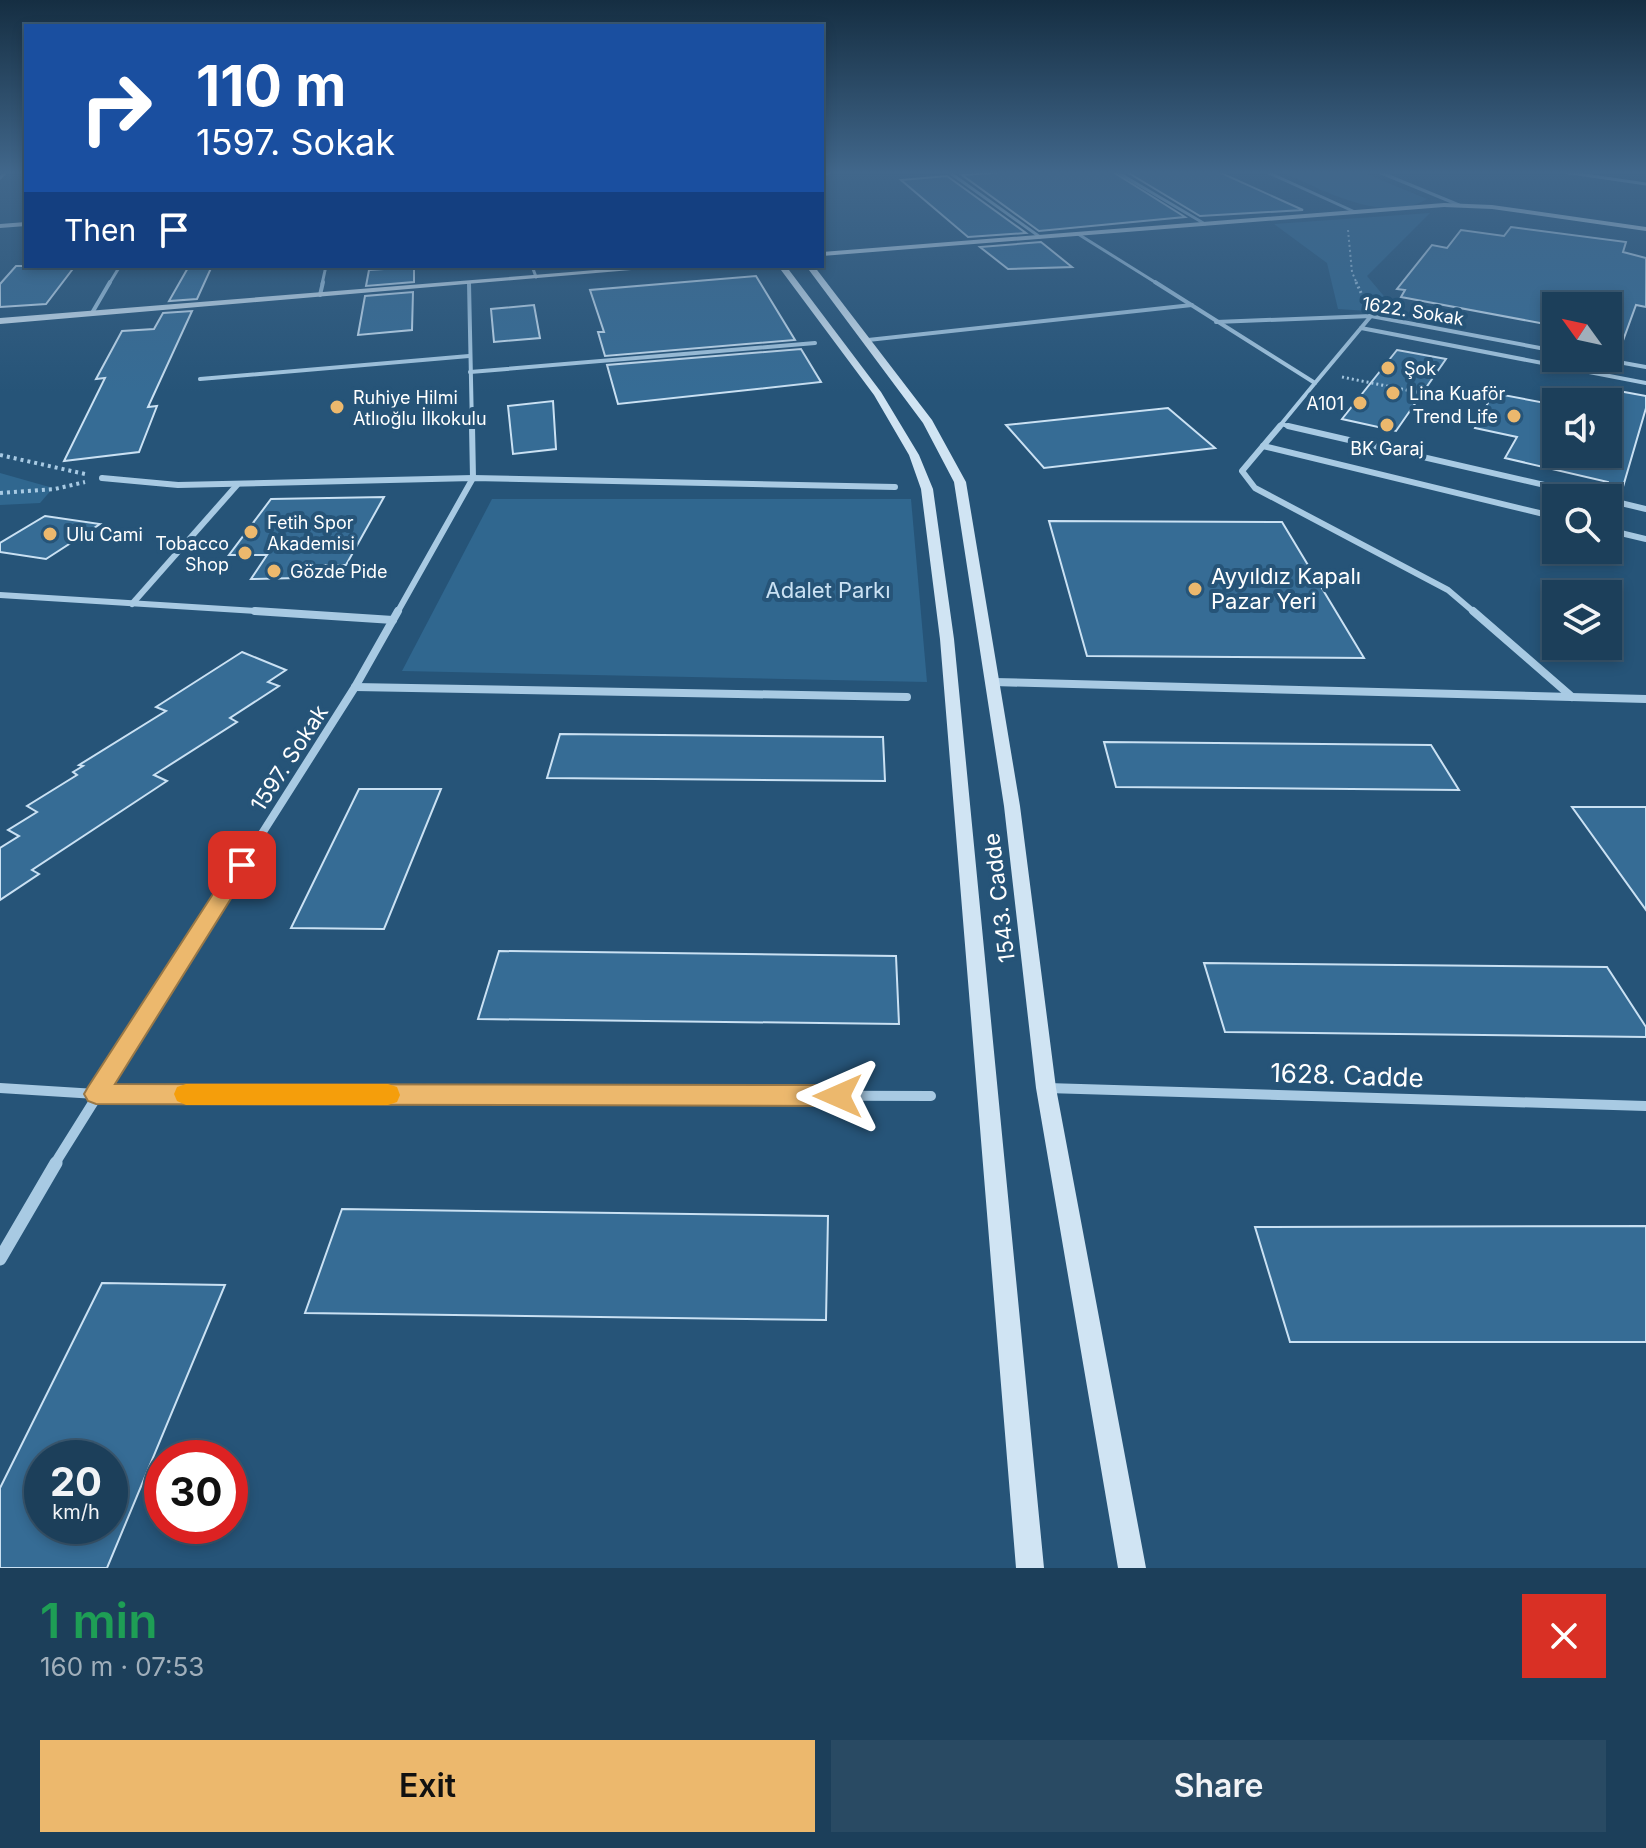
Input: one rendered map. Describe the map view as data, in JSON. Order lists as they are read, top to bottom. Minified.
{"streets":{"main road":["1543. Cadde"],"street":["1622. Sokak","1597. Sokak","1628. Cadde"]},"crossings":[["1543. Cadde","1628. Cadde"]],"parks":["Adalet Parkı"],"places":["Şok","Lina Kuaför","A101","Ruhiye Hilmi Atlıoğlu İlkokulu","Trend Life","BK Garaj","Fetih Spor Akademisi","Ulu Cami","Tobacco Shop","Gözde Pide","Ayyıldız Kapalı Pazar Yeri"],"north":"top left","page":{"turn":["110 m","1597. Sokak"],"then":"Then","speed":"20 km/h","limit":"30","heading":["1 min","160 m · 07:53"],"buttons":["Exit","Share"]}}
